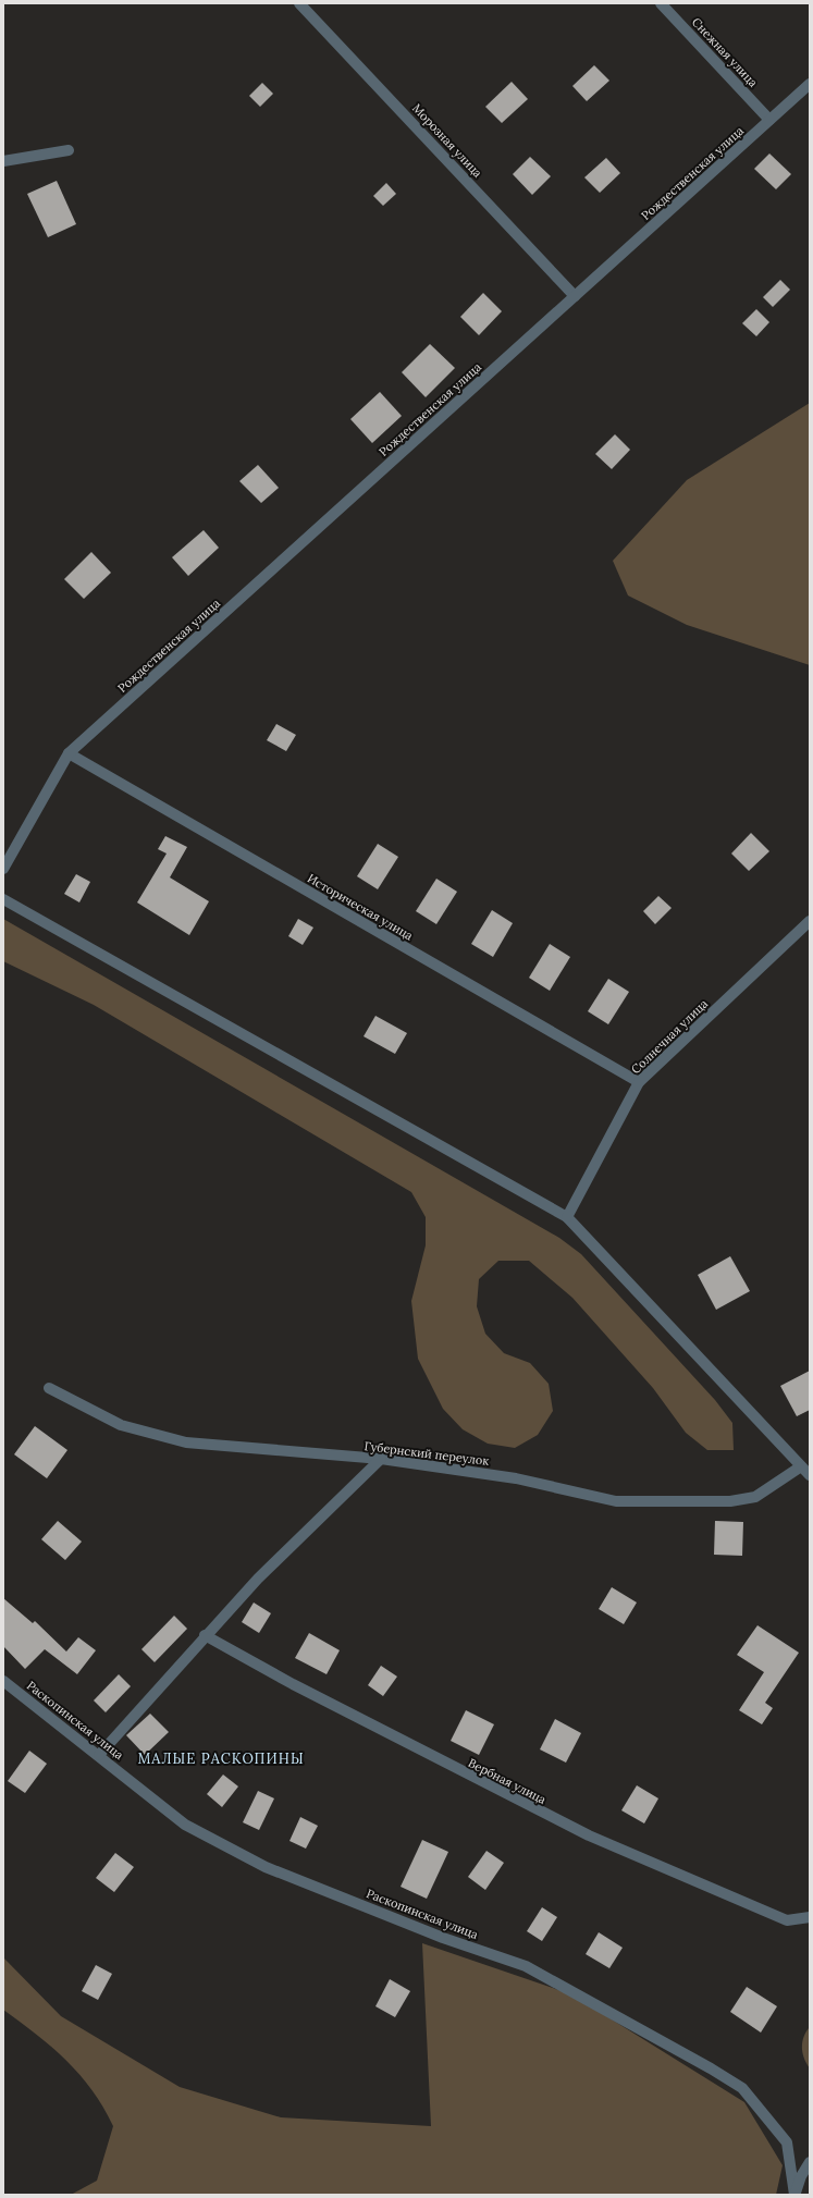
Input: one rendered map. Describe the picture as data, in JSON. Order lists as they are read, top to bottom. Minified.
{"streets":{"street":["Снежная улица","Морозная улица","Рождественская улица","Историческая улица","Солнечная улица","Губернский переулок","Раскопинская улица","Вербная улица"]},"crossings":[["Снежная улица","Рождественская улица"],["Морозная улица","Рождественская улица"],["Рождественская улица","Историческая улица"],["Историческая улица","Солнечная улица"]],"districts":["МАЛЫЕ РАСКОПИНЫ"]}
